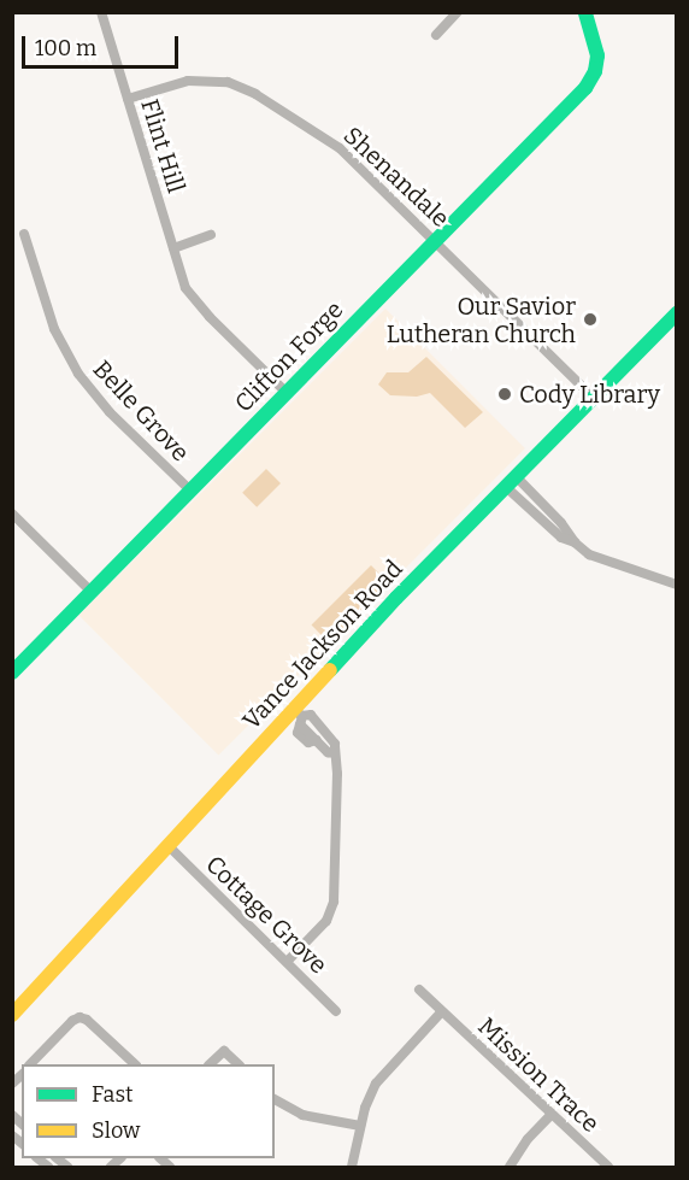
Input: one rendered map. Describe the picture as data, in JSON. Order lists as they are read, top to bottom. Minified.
{"streets":{"main road":["Clifton Forge","Vance Jackson Road"],"street":["Flint Hill","Shenandale","Belle Grove","Cottage Grove","Mission Trace"]},"crossings":[["Flint Hill","Shenandale"],["Flint Hill","Clifton Forge"],["Shenandale","Clifton Forge"],["Shenandale","Vance Jackson Road"],["Clifton Forge","Belle Grove"],["Vance Jackson Road","Cottage Grove"]],"places":["Our Savior Lutheran Church","Cody Library"],"legend":["Fast","Slow"],"scale_bar":"100 m"}
